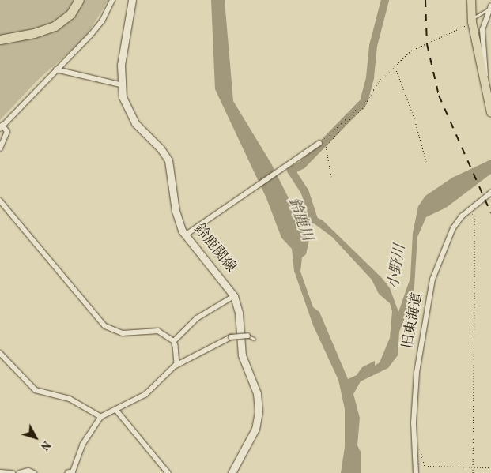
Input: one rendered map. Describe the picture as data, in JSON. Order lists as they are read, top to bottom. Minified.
{"streets":{"main road":["鈴鹿関線"],"street":["旧東海道"]},"water":["鈴鹿川","小野川"],"north":"bottom right"}
